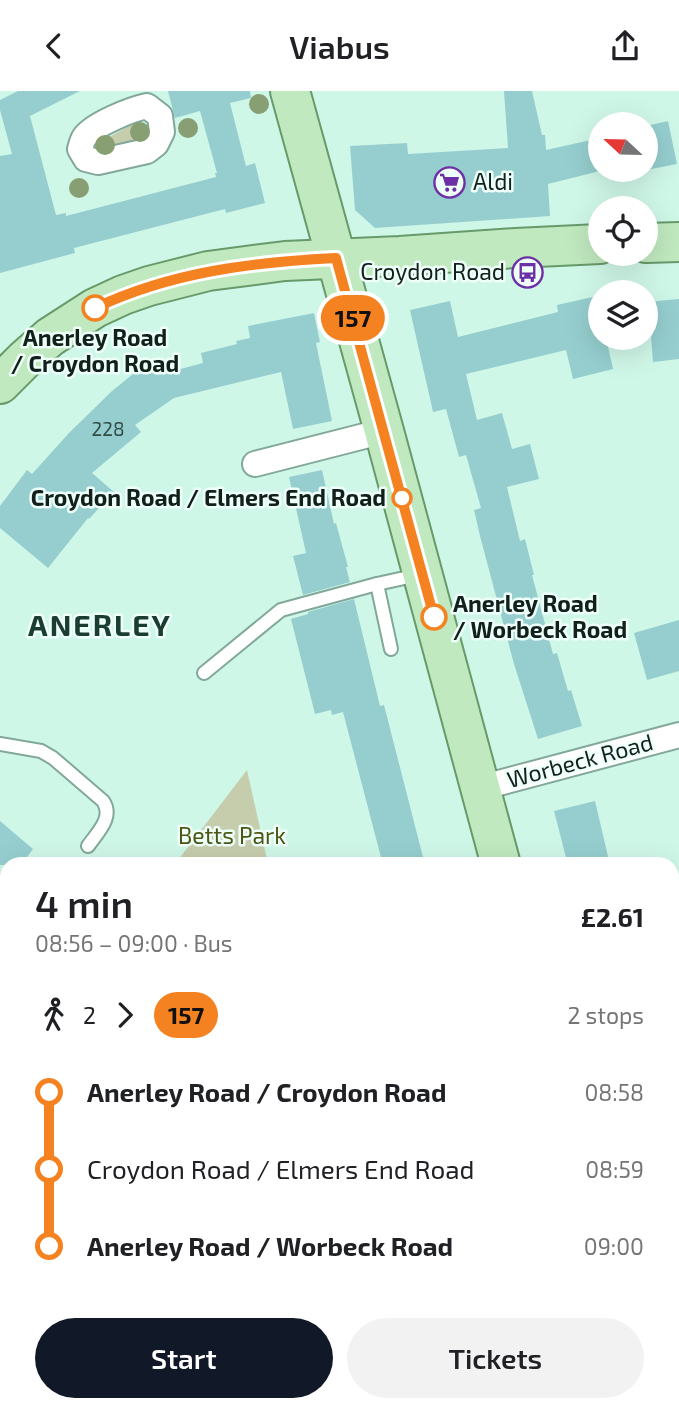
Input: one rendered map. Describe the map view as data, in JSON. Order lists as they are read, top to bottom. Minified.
{"streets":{"street":["Worbeck Road"]},"districts":["ANERLEY"],"parks":["Betts Park"],"places":{"supermarket":["Aldi"],"bus stop":["Croydon Road"],"other":["Anerley Road / Croydon Road","Croydon Road / Elmers End Road","Anerley Road / Worbeck Road"]},"lines":["bus line 157"],"house_numbers":["228"],"north":"left","page":{"header":"Viabus","on_map":"157","heading":["4 min","08:56 – 09:00 · Bus","£2.61"],"legs":["2","157","2 stops"],"list":[{"name":"Anerley Road / Croydon Road","value":"08:58"},{"name":"Croydon Road / Elmers End Road","value":"08:59"},{"name":"Anerley Road / Worbeck Road","value":"09:00"}],"buttons":["Start","Tickets"]}}
